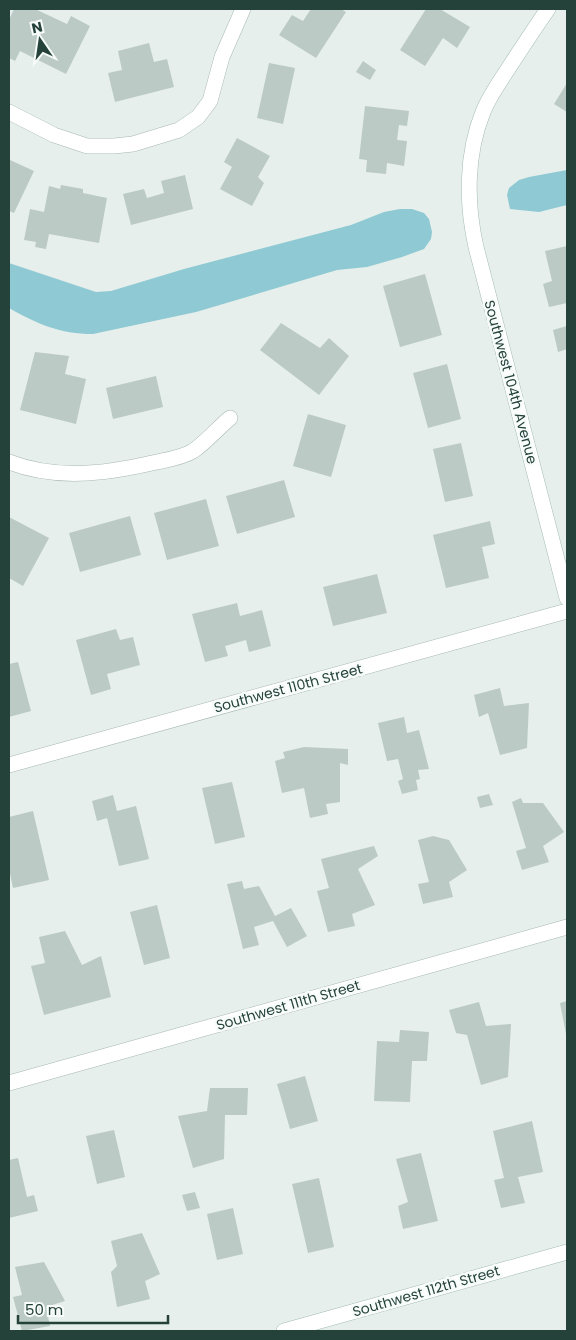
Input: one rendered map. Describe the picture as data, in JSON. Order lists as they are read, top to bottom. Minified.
{"streets":{"street":["Southwest 104th Avenue","Southwest 110th Street","Southwest 111th Street","Southwest 112th Street"]},"scale_bar":"50 m","north":"top"}
